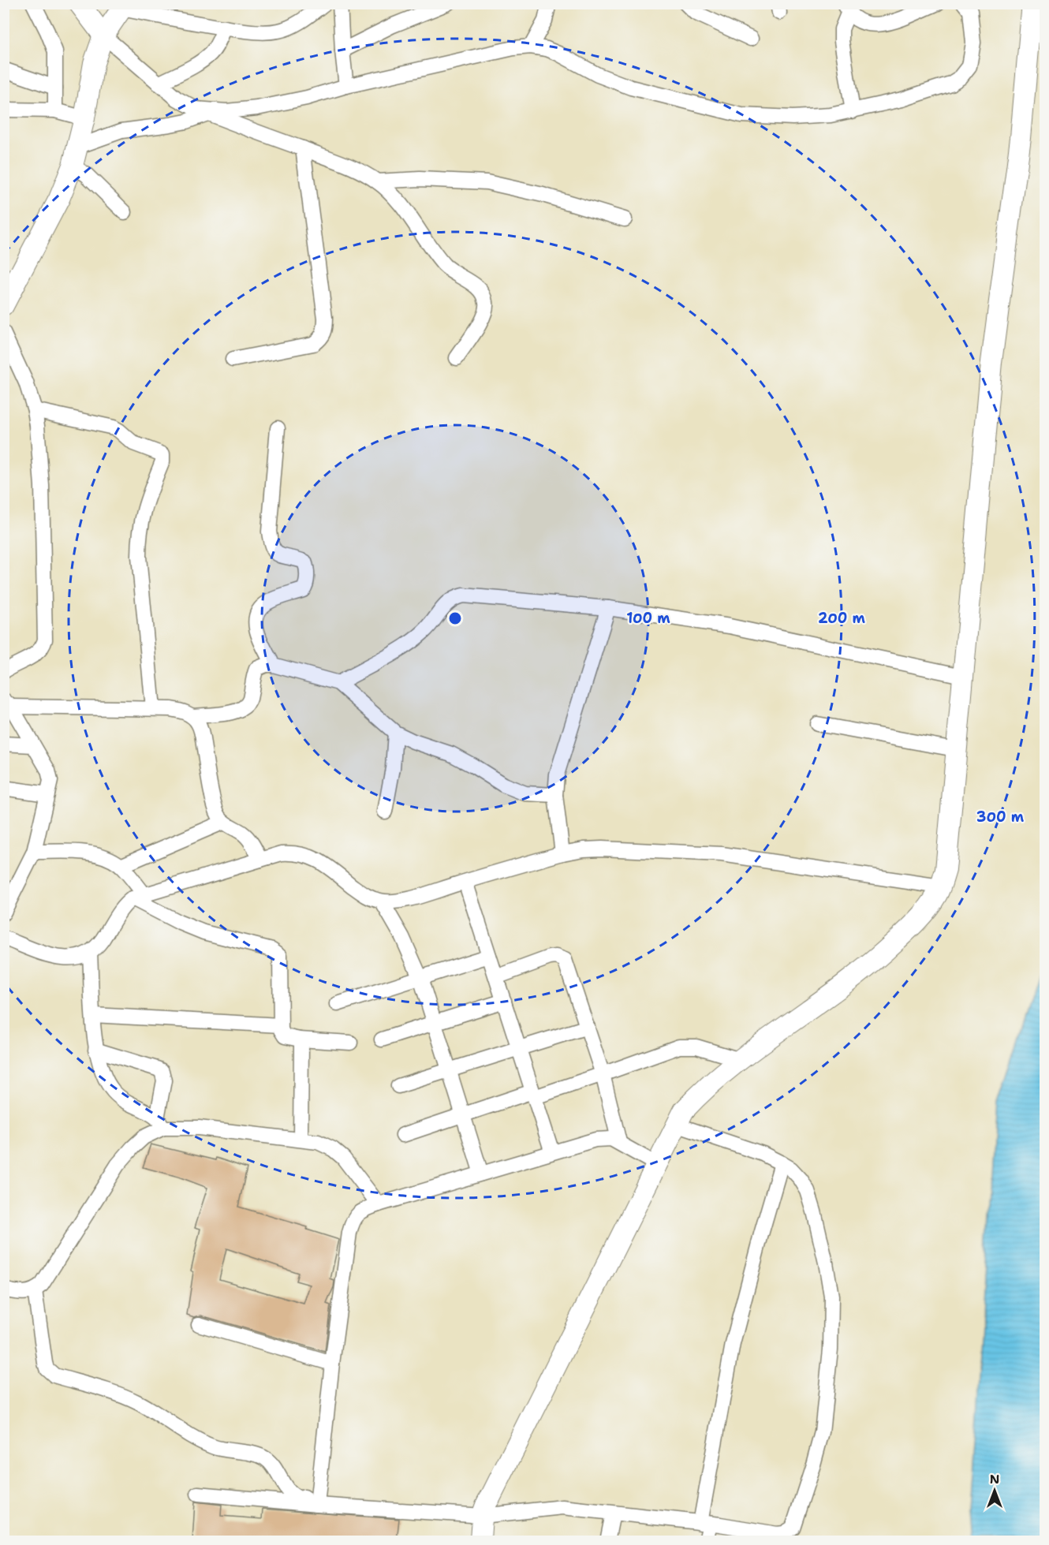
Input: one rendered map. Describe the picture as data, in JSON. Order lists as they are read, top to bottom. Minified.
{"north":"top","rings":["100 m","200 m","300 m"]}
